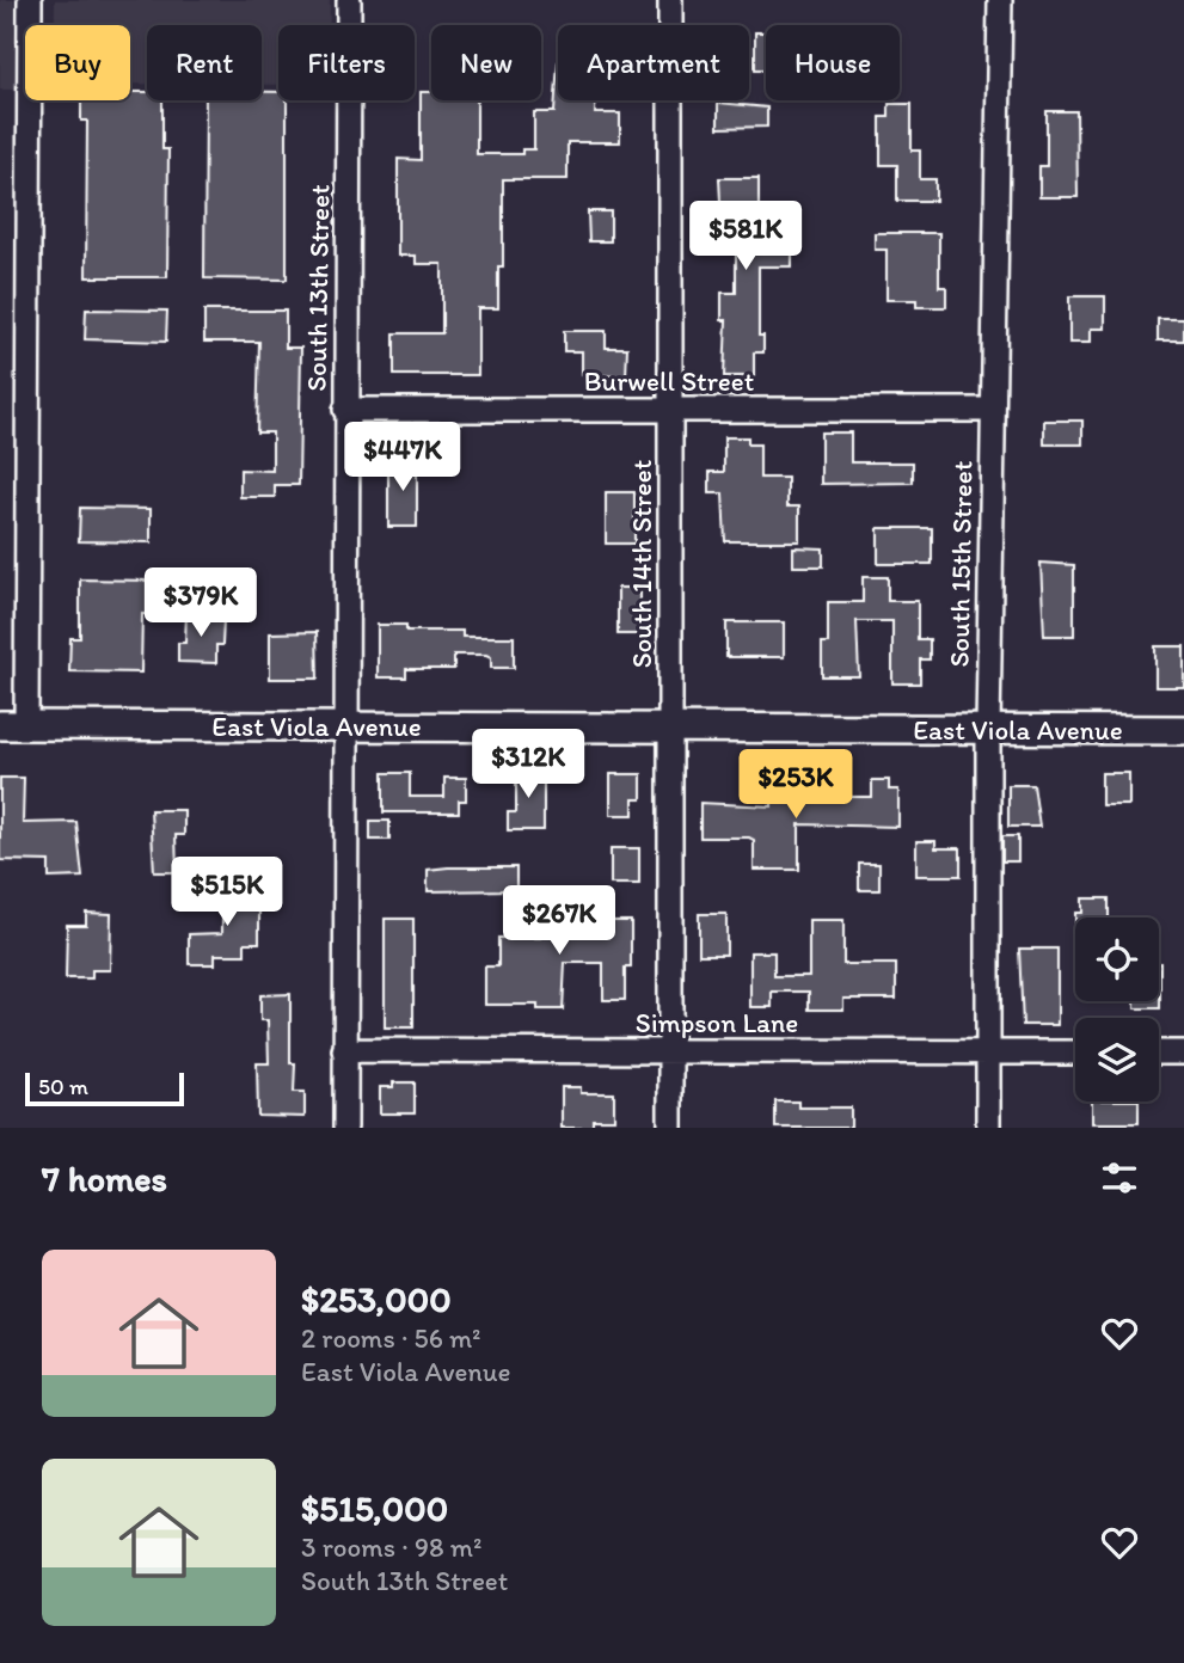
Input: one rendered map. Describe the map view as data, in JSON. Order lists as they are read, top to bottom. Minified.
{"streets":{"street":["South 13th Street","Burwell Street","South 14th Street","South 15th Street","East Viola Avenue","Simpson Lane"]},"crossings":[["South 13th Street","Burwell Street"],["South 13th Street","East Viola Avenue"],["South 13th Street","Simpson Lane"],["Burwell Street","South 14th Street"],["Burwell Street","South 15th Street"],["South 14th Street","East Viola Avenue"],["South 14th Street","Simpson Lane"],["South 15th Street","East Viola Avenue"],["South 15th Street","Simpson Lane"]],"scale_bar":"50 m","page":{"chip":["Buy","Rent","Filters","New","Apartment","House"],"price":["$581K","$447K","$379K","$312K","$253K","$515K","$267K"],"scale":"50 m","heading":"7 homes","list":[{"name":"$253,000","note":"2 rooms · 56 m² · East Viola Avenue"},{"name":"$515,000","note":"3 rooms · 98 m² · South 13th Street"}]}}
